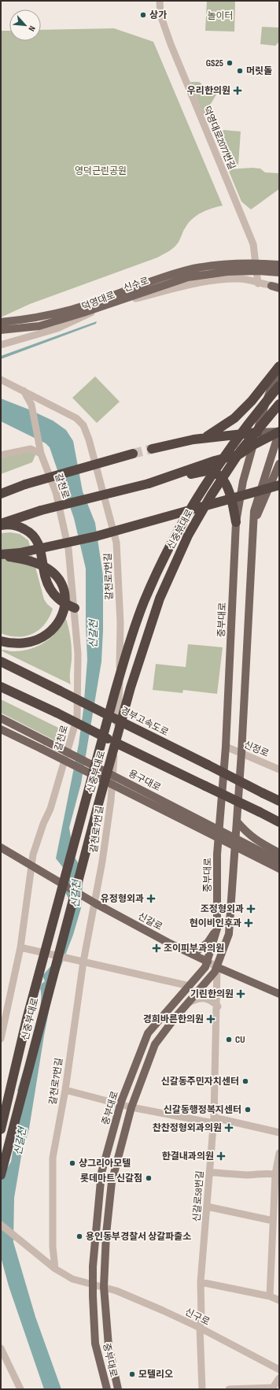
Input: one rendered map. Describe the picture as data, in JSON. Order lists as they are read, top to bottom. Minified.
{"streets":{"highway":["신중부대로","경부고속도로"],"main road":["신수로","중부대로","용구대로","신갈로"],"street":["덕영대로2077번길","덕영대로","갈천로","갈천로7번길","신정로","신갈로58번길","신구로"]},"crossings":[["덕영대로2077번길","덕영대로"],["갈천로","갈천로7번길"],["갈천로","신갈로"],["갈천로7번길","신갈로"],["갈천로7번길","신구로"],["중부대로","신정로"],["중부대로","신갈로"],["중부대로","신갈로58번길"],["중부대로","신구로"],["신갈로","신갈로58번길"],["신갈로58번길","신구로"]],"water":["신갈천"],"parks":["놀이터","영덕근린공원"],"places":{"other":["상가","GS25","머릿돌","CU","신갈동주민자치센터","신갈동행정복지센터","샹그리아모텔","롯데마트 신갈점","용인동부경찰서 상갈파출소","모텔리오"],"health":["우리한의원","유정형외과","조정형외과","현이비인후과","조이피부과의원","기린한의원","경희바른한의원","찬찬정형외과의원","한결내과의원"]},"north":"bottom right"}
